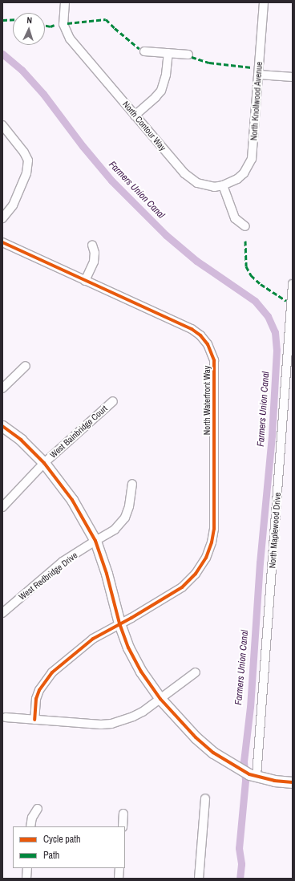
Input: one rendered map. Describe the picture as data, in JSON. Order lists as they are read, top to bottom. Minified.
{"streets":{"street":["North Knollwood Avenue","North Contour Way","North Waterfront Way","West Bainbridge Court","North Maplewood Drive","West Redbridge Drive"]},"crossings":[["North Knollwood Avenue","North Contour Way"]],"water":["Farmers Union Canal"],"legend":["Cycle path","Path"],"north":"top"}
